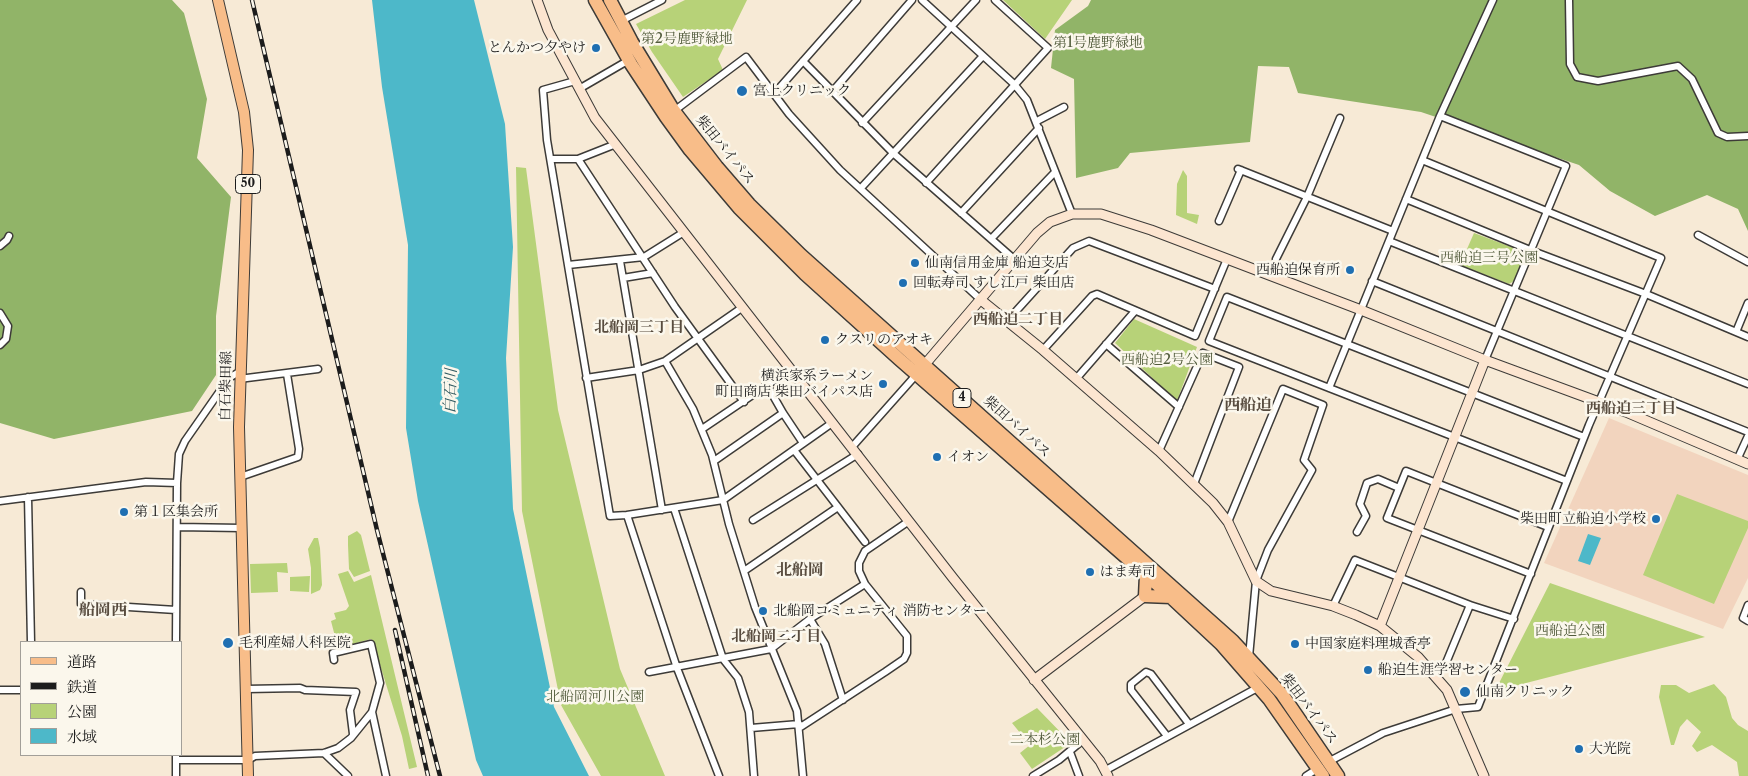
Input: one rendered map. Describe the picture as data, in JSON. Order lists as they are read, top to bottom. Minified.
{"streets":{"highway":["柴田バイパス","4"],"main road":["50","白石柴田線"]},"districts":["西船迫二丁目","北船岡三丁目","西船迫","西船迫三丁目","北船岡","船岡西","北船岡二丁目"],"water":["白石川"],"parks":["第2号鹿野緑地","第1号鹿野緑地","西船迫三号公園","西船迫2号公園","西船迫公園","北船岡河川公園","二本杉公園"],"places":["とんかつ夕やけ","宮上クリニック","仙南信用金庫 船迫支店","西船迫保育所","回転寿司 すし江戸 柴田店","クスリのアオキ","横浜家系ラーメン 町田商店 柴田バイパス店","イオン","第１区集会所","柴田町立船迫小学校","はま寿司","北船岡コミュニティ 消防センター","毛利産婦人科医院","中国家庭料理城香亭","船迫生涯学習センター","仙南クリニック","大光院"],"legend":["道路","鉄道","公園","水域"]}
